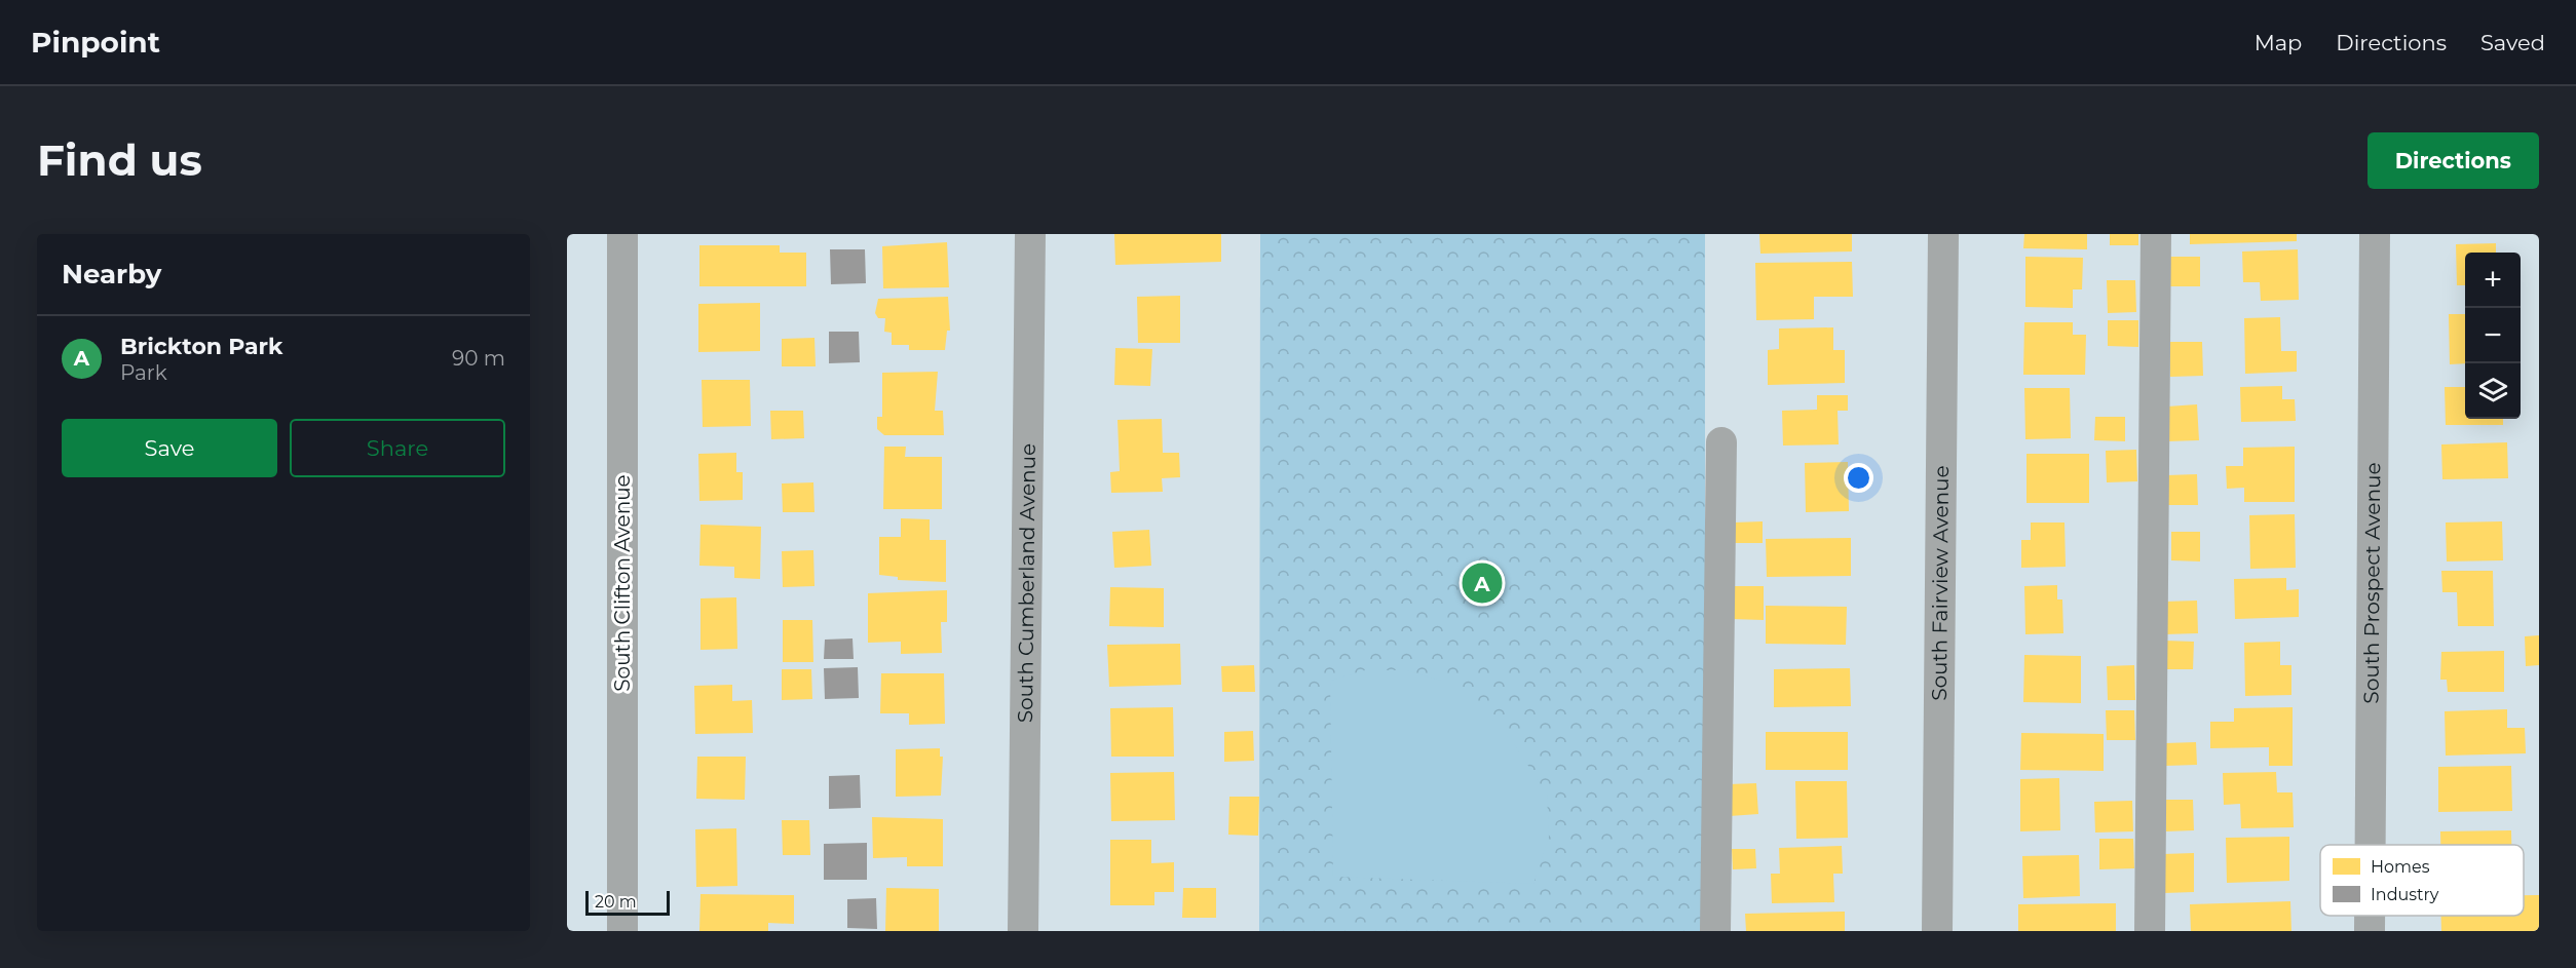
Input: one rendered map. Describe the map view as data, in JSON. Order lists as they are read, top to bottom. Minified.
{"streets":{"street":["South Prospect Avenue","South Clifton Avenue","South Cumberland Avenue","South Fairview Avenue"]},"legend":["Homes","Industry"],"scale_bar":"20 m","page":{"header":"Pinpoint","nav":["Map","Directions","Saved"],"buttons":["Directions",["Save","Share"]],"title":"Find us","heading":"Nearby","map_buttons":["+","−"],"list":[{"mark":"A","name":"Brickton Park","note":"Park","value":"90 m"}],"pins":"A","scale":"20 m"}}
